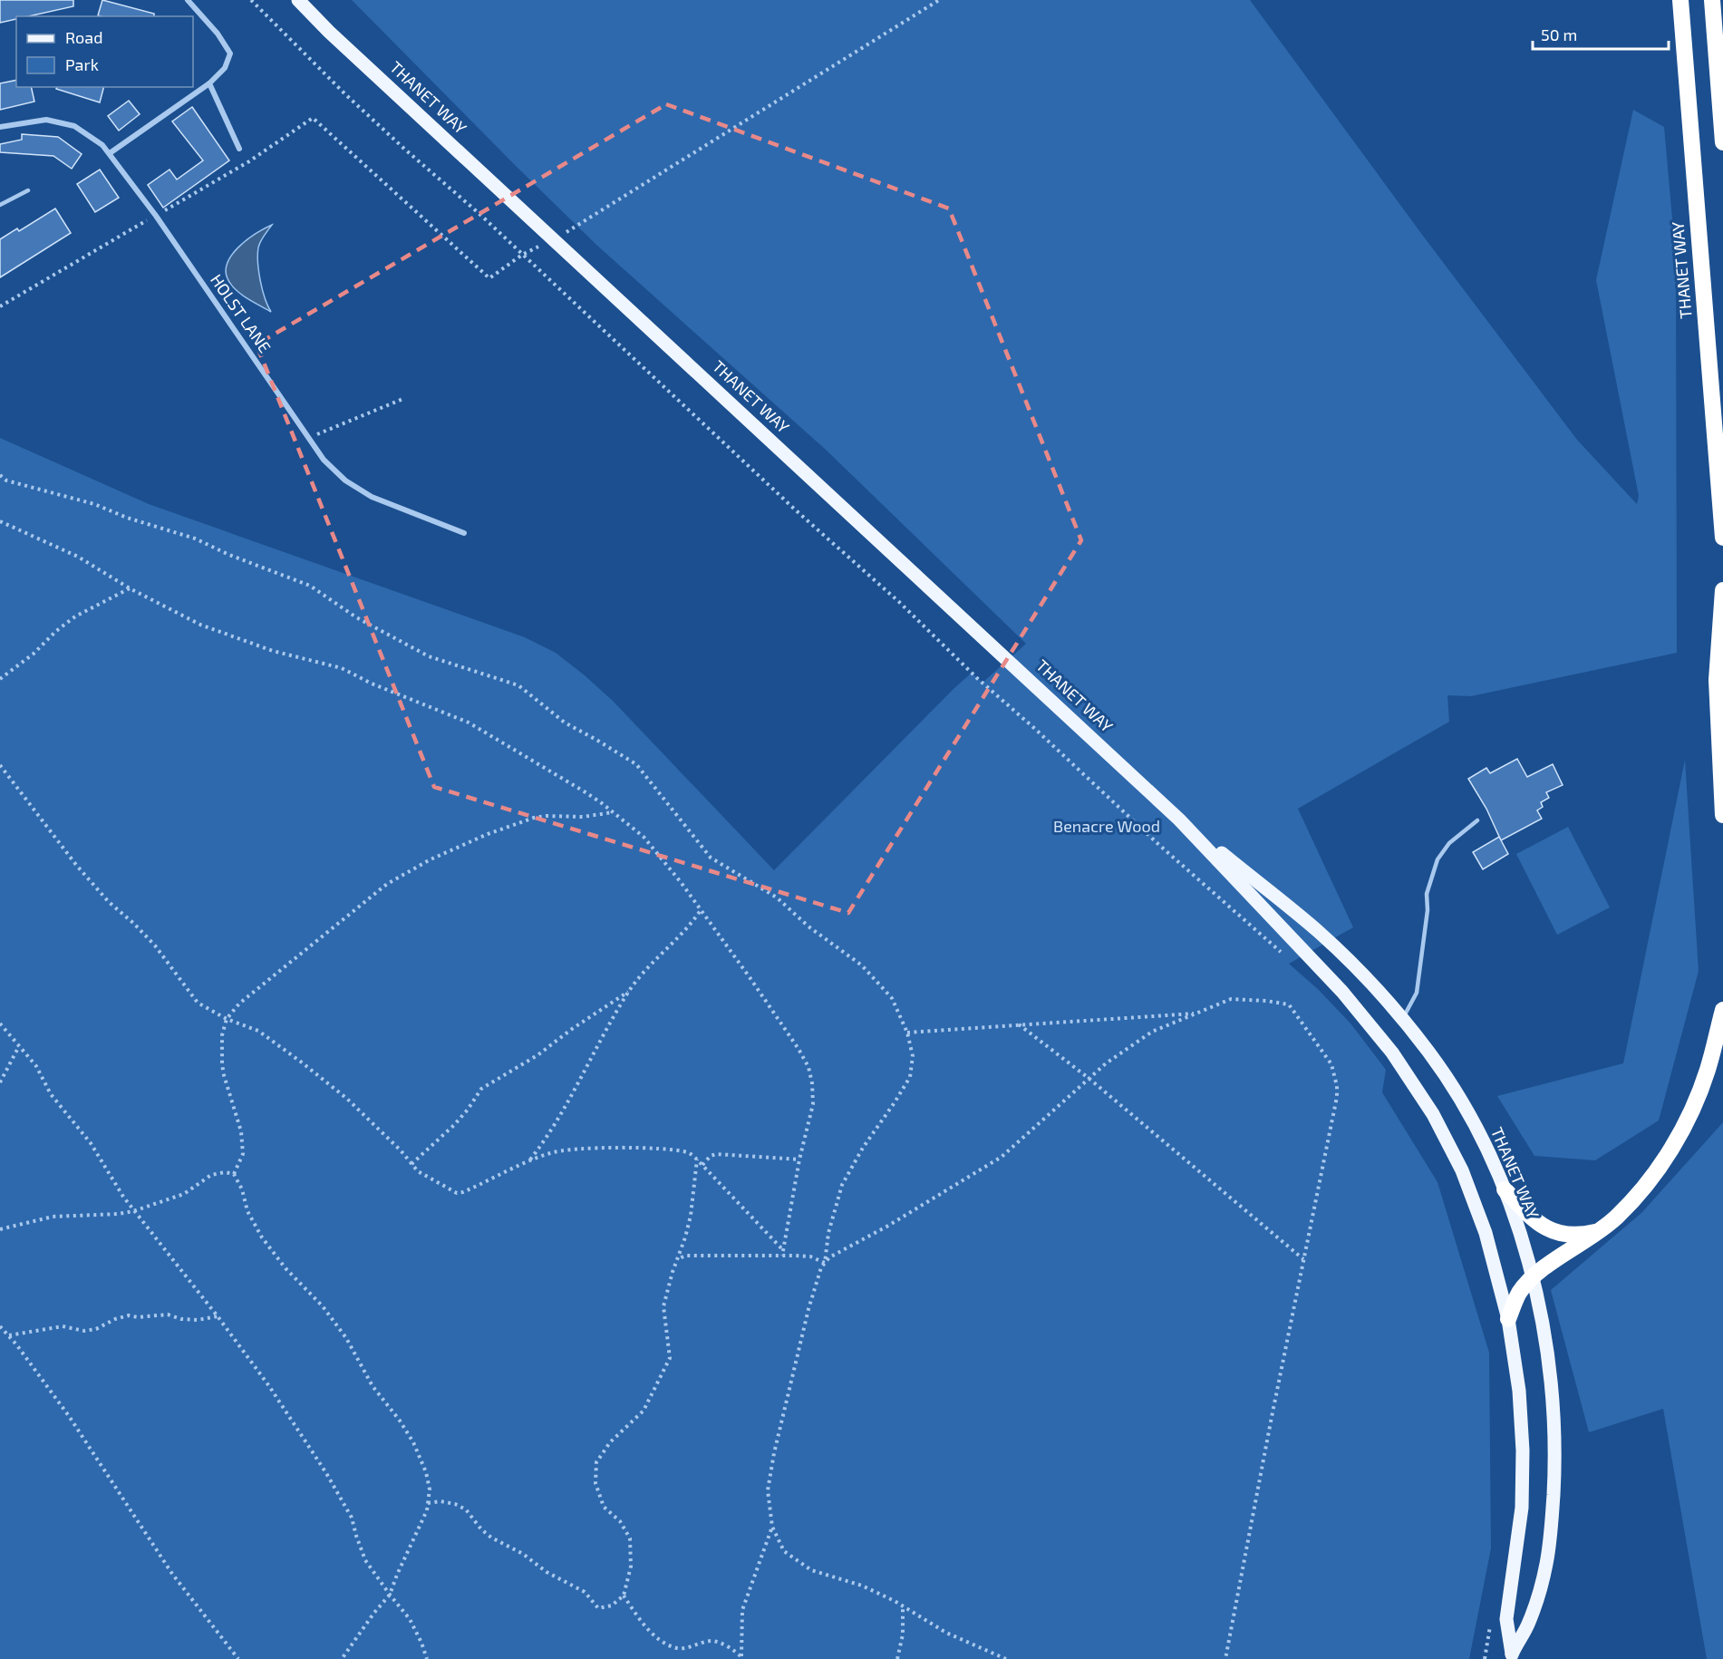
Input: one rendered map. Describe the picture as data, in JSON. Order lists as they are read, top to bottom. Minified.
{"streets":{"highway":["THANET WAY"],"street":["HOLST LANE"]},"parks":["Benacre Wood"],"legend":["Road","Park"],"scale_bar":"50 m"}
